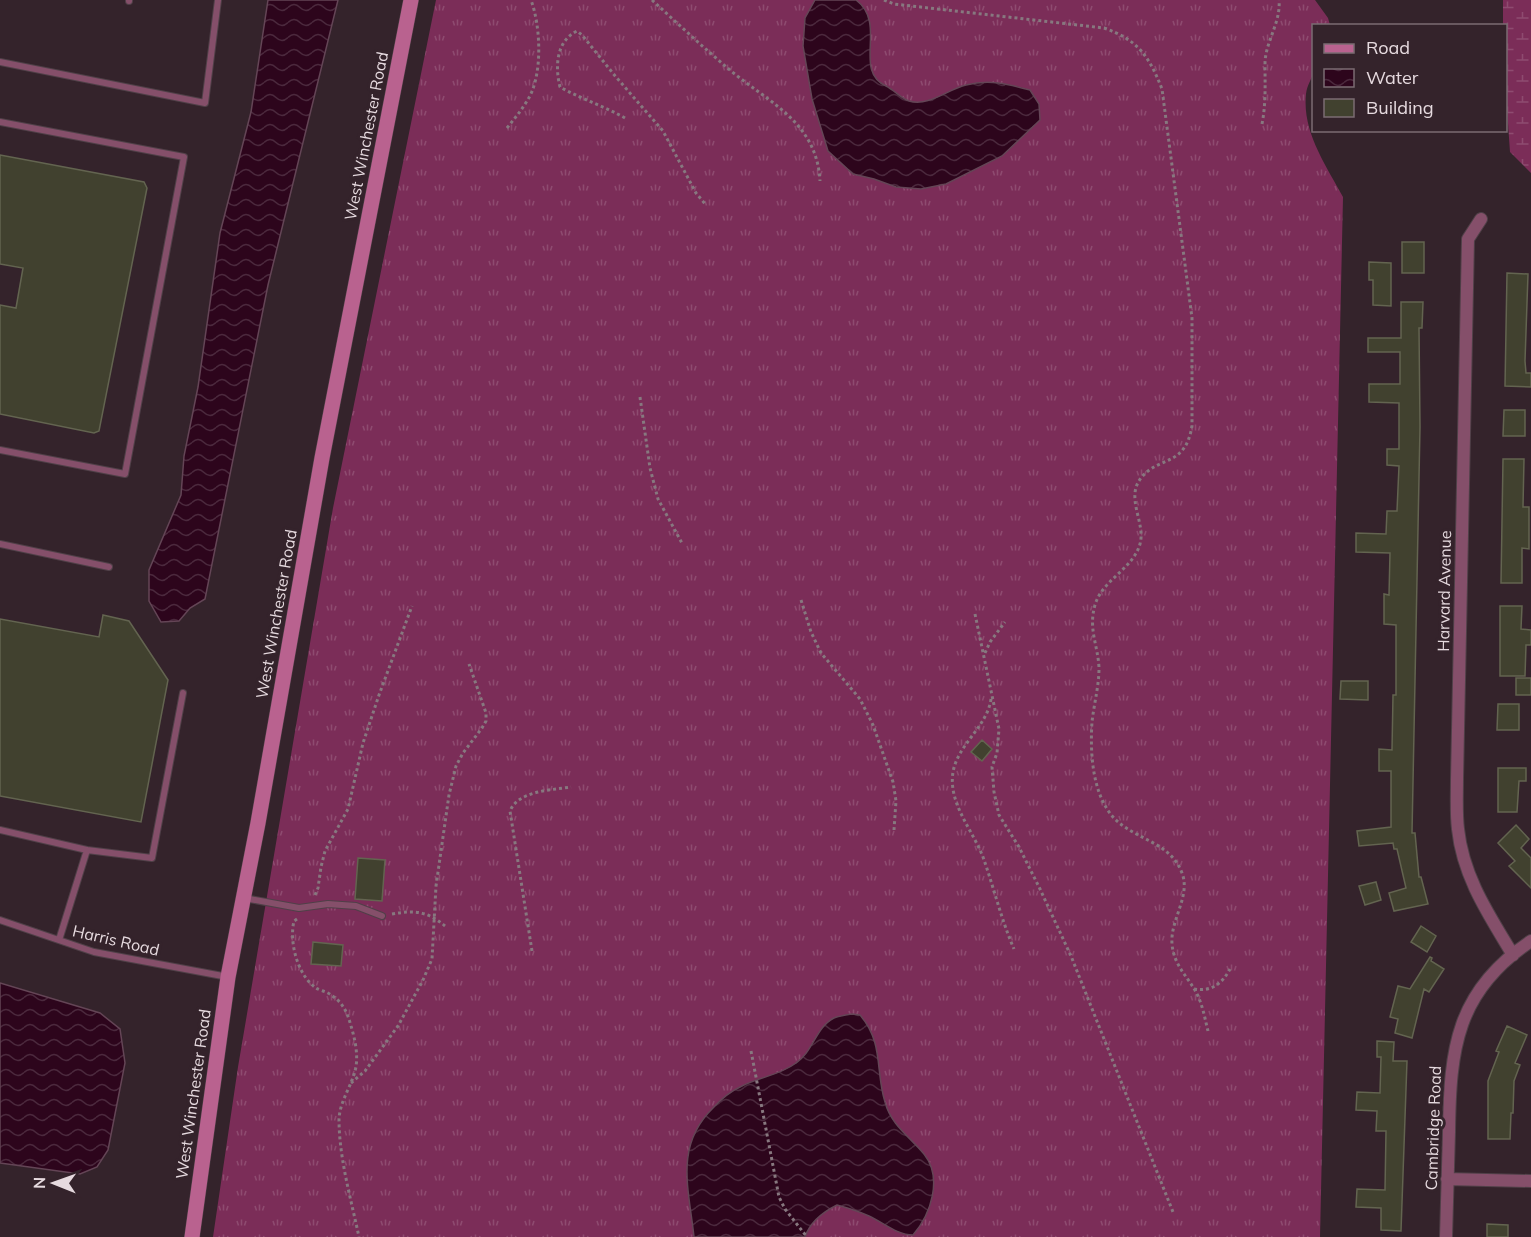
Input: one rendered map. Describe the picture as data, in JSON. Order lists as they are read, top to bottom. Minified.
{"streets":{"main road":["West Winchester Road"],"street":["Harvard Avenue","Cambridge Road"],"lane":["Harris Road"]},"crossings":[["West Winchester Road","Harris Road"],["Harvard Avenue","Cambridge Road"]],"legend":["Road","Water","Building"],"north":"left"}
